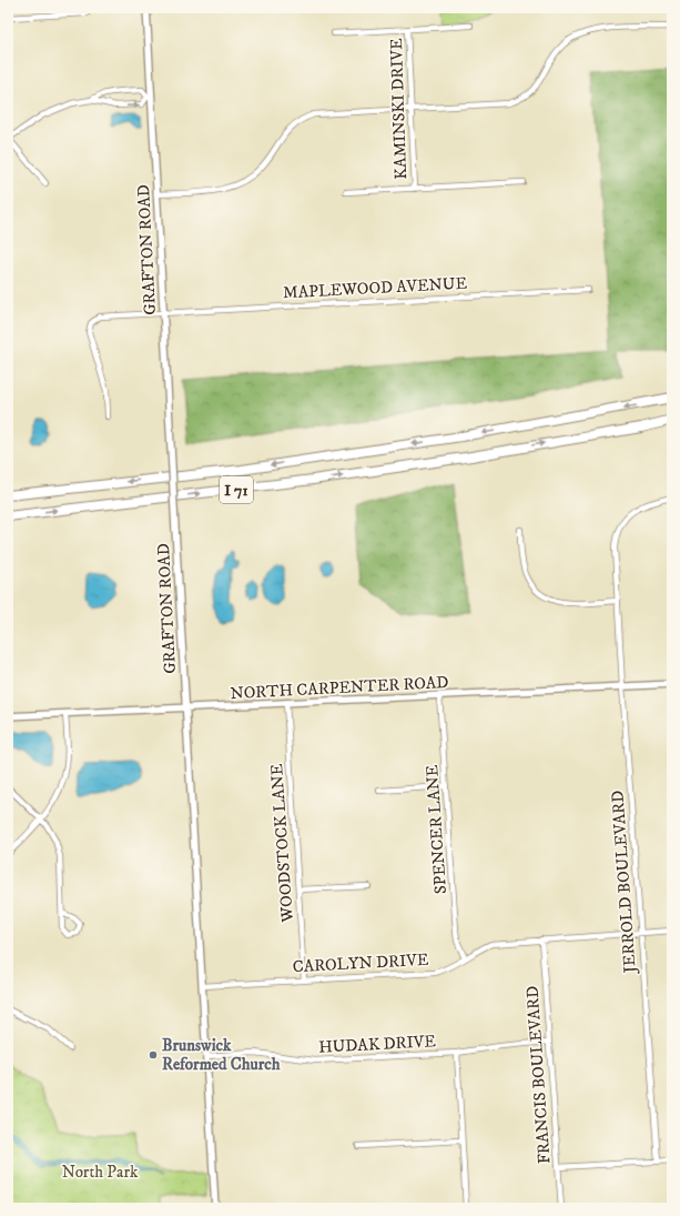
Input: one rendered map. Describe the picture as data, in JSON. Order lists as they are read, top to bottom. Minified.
{"streets":{"highway":["I 71"],"street":["KAMINSKI DRIVE","GRAFTON ROAD","MAPLEWOOD AVENUE","NORTH CARPENTER ROAD","SPENCER LANE","WOODSTOCK LANE","JERROLD BOULEVARD","CAROLYN DRIVE","HUDAK DRIVE","FRANCIS BOULEVARD"]},"crossings":[["GRAFTON ROAD","MAPLEWOOD AVENUE"],["GRAFTON ROAD","NORTH CARPENTER ROAD"],["GRAFTON ROAD","CAROLYN DRIVE"],["GRAFTON ROAD","HUDAK DRIVE"],["NORTH CARPENTER ROAD","SPENCER LANE"],["NORTH CARPENTER ROAD","WOODSTOCK LANE"],["NORTH CARPENTER ROAD","JERROLD BOULEVARD"],["SPENCER LANE","CAROLYN DRIVE"],["WOODSTOCK LANE","CAROLYN DRIVE"],["JERROLD BOULEVARD","CAROLYN DRIVE"],["CAROLYN DRIVE","FRANCIS BOULEVARD"],["HUDAK DRIVE","FRANCIS BOULEVARD"]],"parks":["North Park"],"places":["Brunswick Reformed Church"]}
